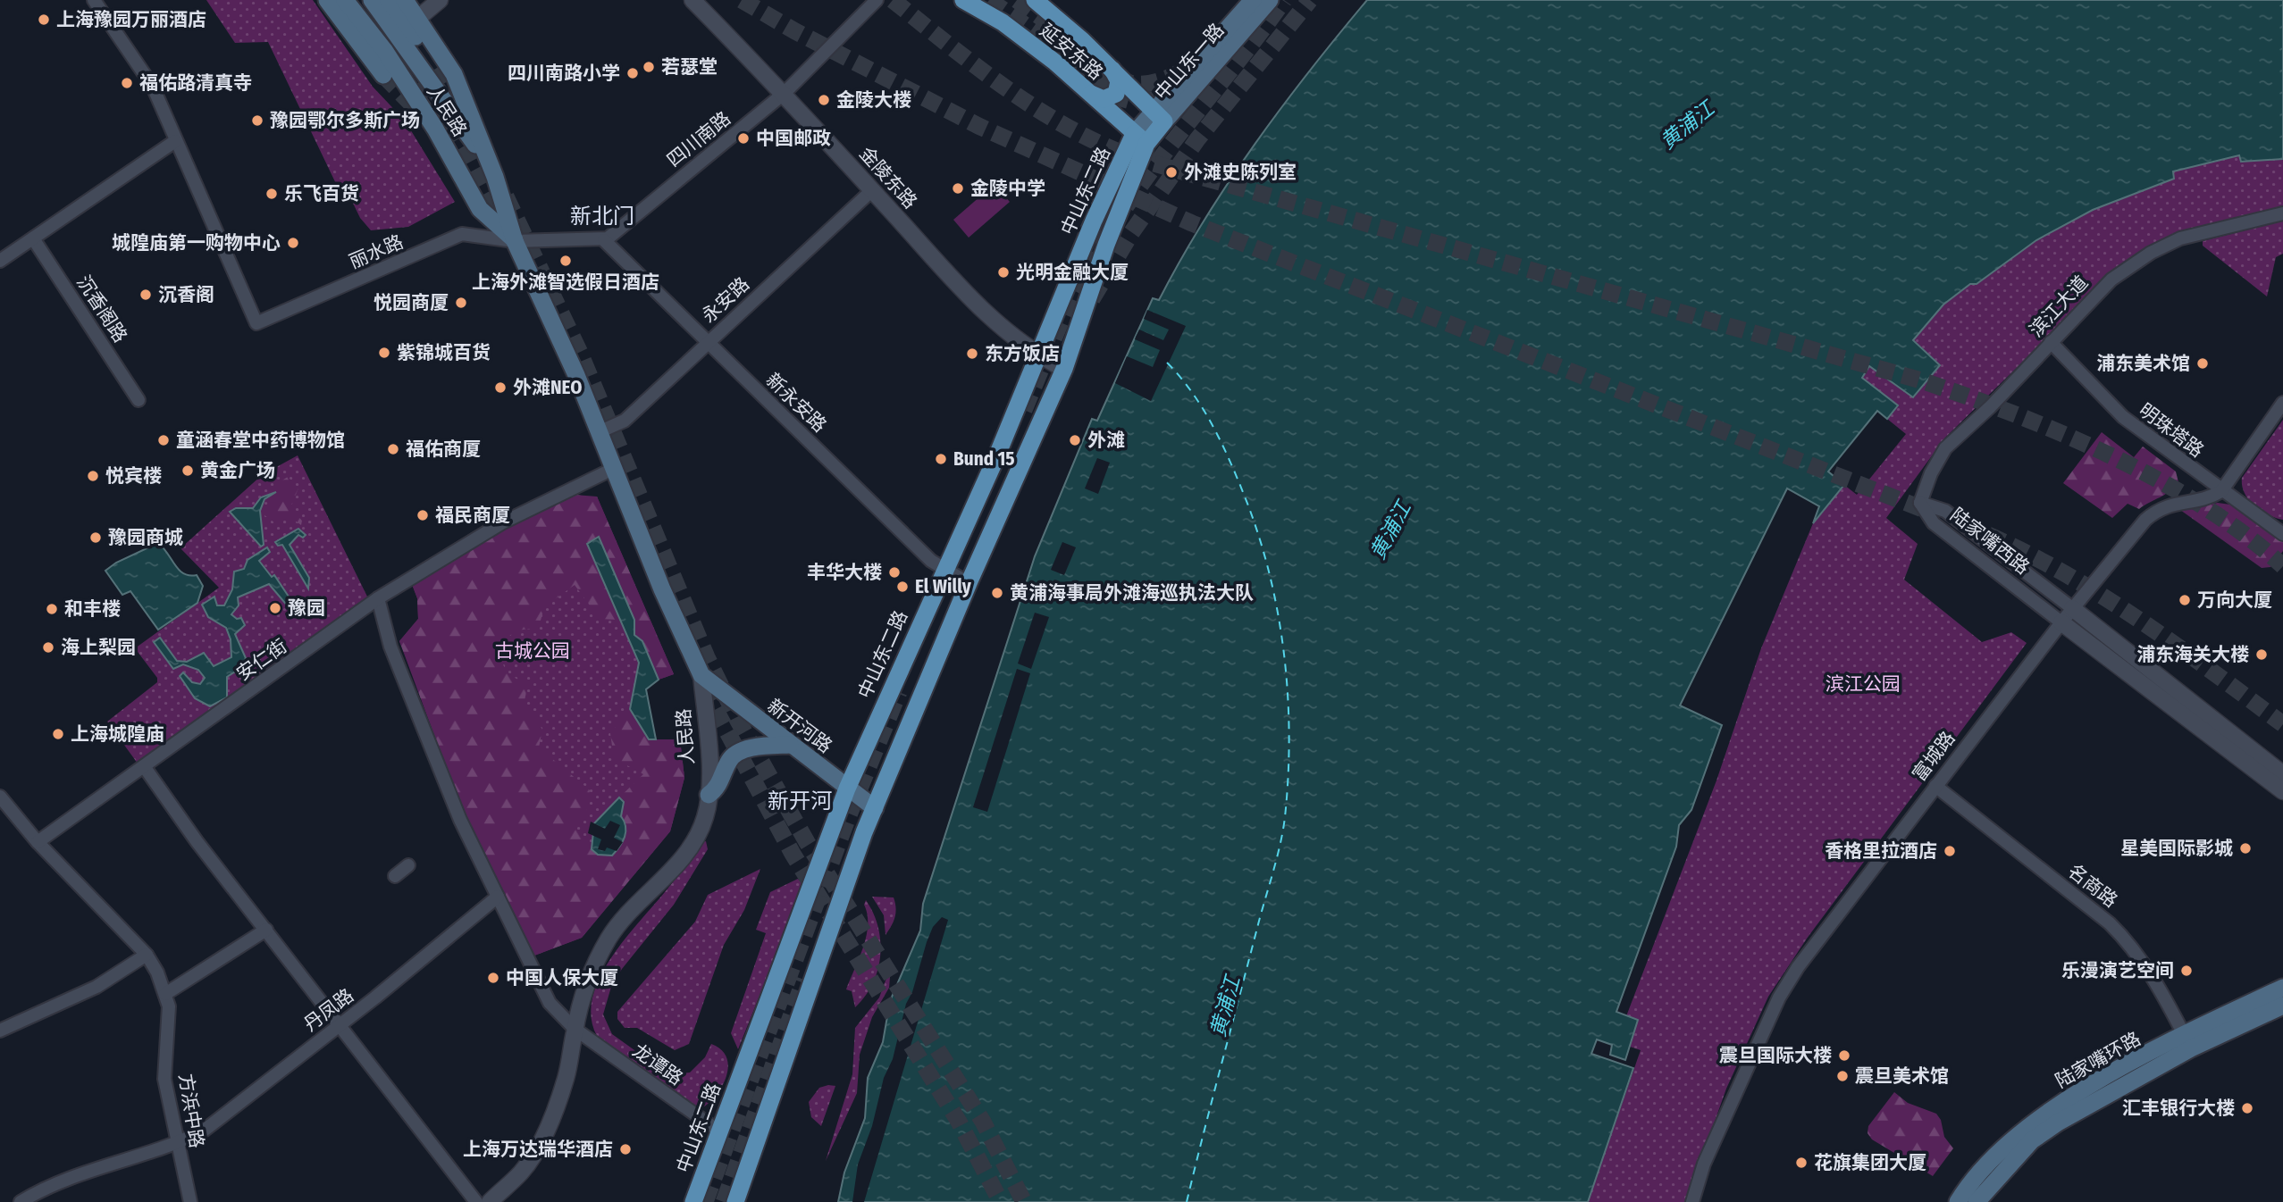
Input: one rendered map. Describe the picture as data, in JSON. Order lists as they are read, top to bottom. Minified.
{"streets":{"main road":["延安东路","中山东一路","人民路","中山东二路","新开河路","陆家嘴环路"],"street":["四川南路","金陵东路","丽水路","永安路","滨江大道","沉香阁路","新永安路","明珠塔路","陆家嘴西路","安仁街","富城路","名商路","丹凤路","龙谭路","方浜中路"]},"crossings":[["延安东路","中山东一路"],["延安东路","中山东二路"],["人民路","丽水路"],["人民路","永安路"],["人民路","安仁街"],["人民路","新开河路"],["人民路","龙谭路"],["四川南路","金陵东路"],["四川南路","新永安路"],["金陵东路","中山东二路"],["金陵东路","永安路"],["中山东二路","新永安路"],["中山东二路","新开河路"],["中山东二路","龙谭路"],["永安路","新永安路"],["滨江大道","明珠塔路"],["滨江大道","陆家嘴西路"],["明珠塔路","富城路"],["陆家嘴西路","富城路"],["安仁街","龙谭路"],["安仁街","方浜中路"],["富城路","名商路"],["名商路","陆家嘴环路"],["丹凤路","龙谭路"],["丹凤路","方浜中路"]],"districts":["新北门","新开河"],"water":["黄浦江"],"parks":["古城公园","滨江公园"],"places":["上海豫园万丽酒店","若瑟堂","四川南路小学","福佑路清真寺","金陵大楼","豫园鄂尔多斯广场","中国邮政","外滩史陈列室","金陵中学","乐飞百货","城隍庙第一购物中心","上海外滩智选假日酒店","光明金融大厦","沉香阁","悦园商厦","紫锦城百货","东方饭店","浦东美术馆","外滩NEO","童涵春堂中药博物馆","外滩","福佑商厦","Bund 15","黄金广场","悦宾楼","福民商厦","豫园商城","丰华大楼","El Willy","黄浦海事局外滩海巡执法大队","万向大厦","豫园","和丰楼","海上梨园","浦东海关大楼","上海城隍庙","星美国际影城","香格里拉酒店","乐漫演艺空间","中国人保大厦","震旦国际大楼","震旦美术馆","汇丰银行大楼","上海万达瑞华酒店","花旗集团大厦"]}
